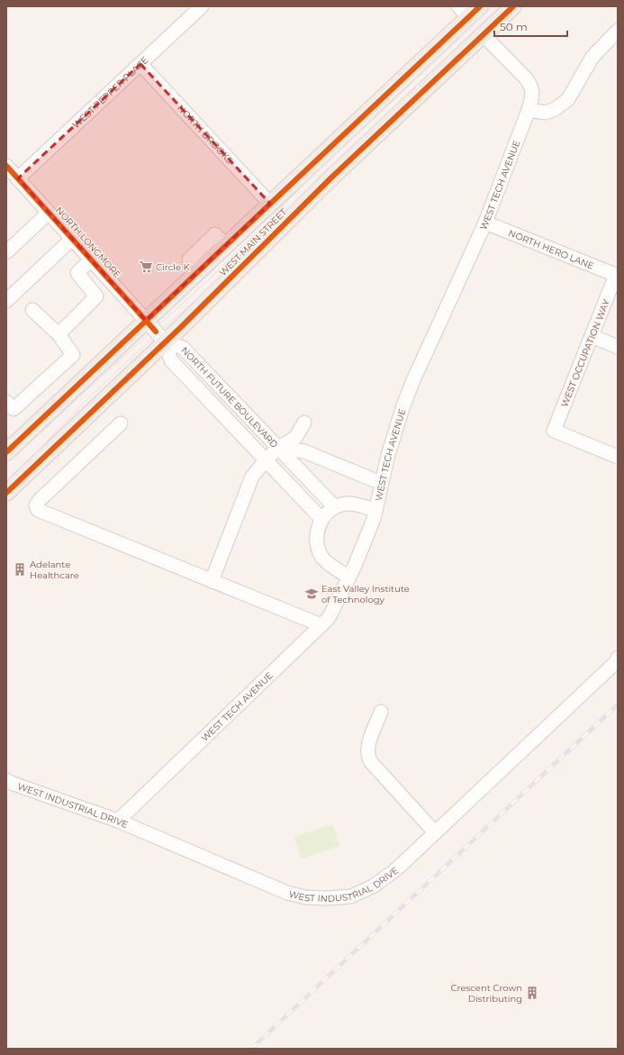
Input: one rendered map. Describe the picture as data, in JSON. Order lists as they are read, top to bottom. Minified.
{"streets":{"main road":["WEST MAIN STREET"],"street":["WEST PEPPER PLACE","NORTH BROOKS","WEST TECH AVENUE","NORTH LONGMORE","NORTH HERO LANE","WEST OCCUPATION WAY","NORTH FUTURE BOULEVARD","WEST INDUSTRIAL DRIVE"]},"crossings":[["WEST PEPPER PLACE","NORTH BROOKS"],["WEST PEPPER PLACE","NORTH LONGMORE"],["NORTH BROOKS","WEST MAIN STREET"],["WEST TECH AVENUE","WEST MAIN STREET"],["WEST TECH AVENUE","NORTH HERO LANE"],["WEST TECH AVENUE","WEST INDUSTRIAL DRIVE"],["NORTH LONGMORE","WEST MAIN STREET"],["NORTH LONGMORE","NORTH FUTURE BOULEVARD"],["WEST MAIN STREET","NORTH FUTURE BOULEVARD"],["NORTH HERO LANE","WEST OCCUPATION WAY"]],"places":{"supermarket":["Circle K"],"building":["Adelante Healthcare","Crescent Crown Distributing"],"school or university":["East Valley Institute of Technology"]},"scale_bar":"50 m"}
